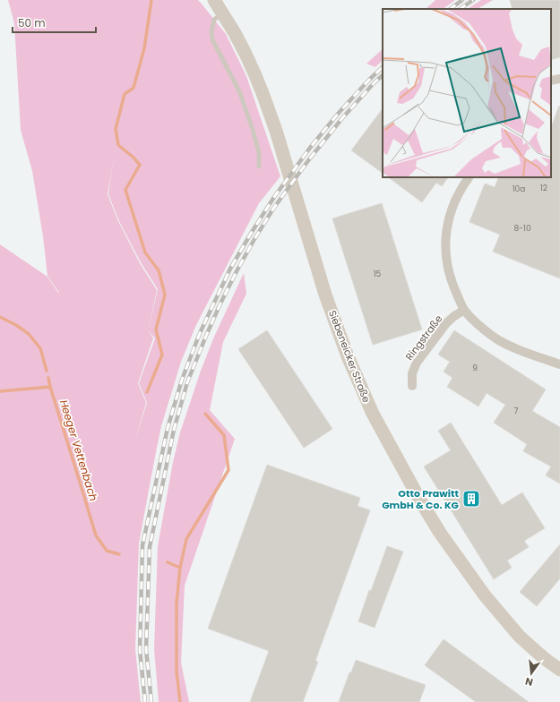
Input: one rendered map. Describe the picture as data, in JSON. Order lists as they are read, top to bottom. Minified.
{"streets":{"main road":["Siebeneicker Straße"],"street":["Ringstraße"]},"water":["Heeger Vettenbach"],"places":{"building":["Otto Prawitt GmbH & Co. KG"]},"house_numbers":["12","10a","8-10","15","9","7"],"scale_bar":"50 m","north":"bottom"}
